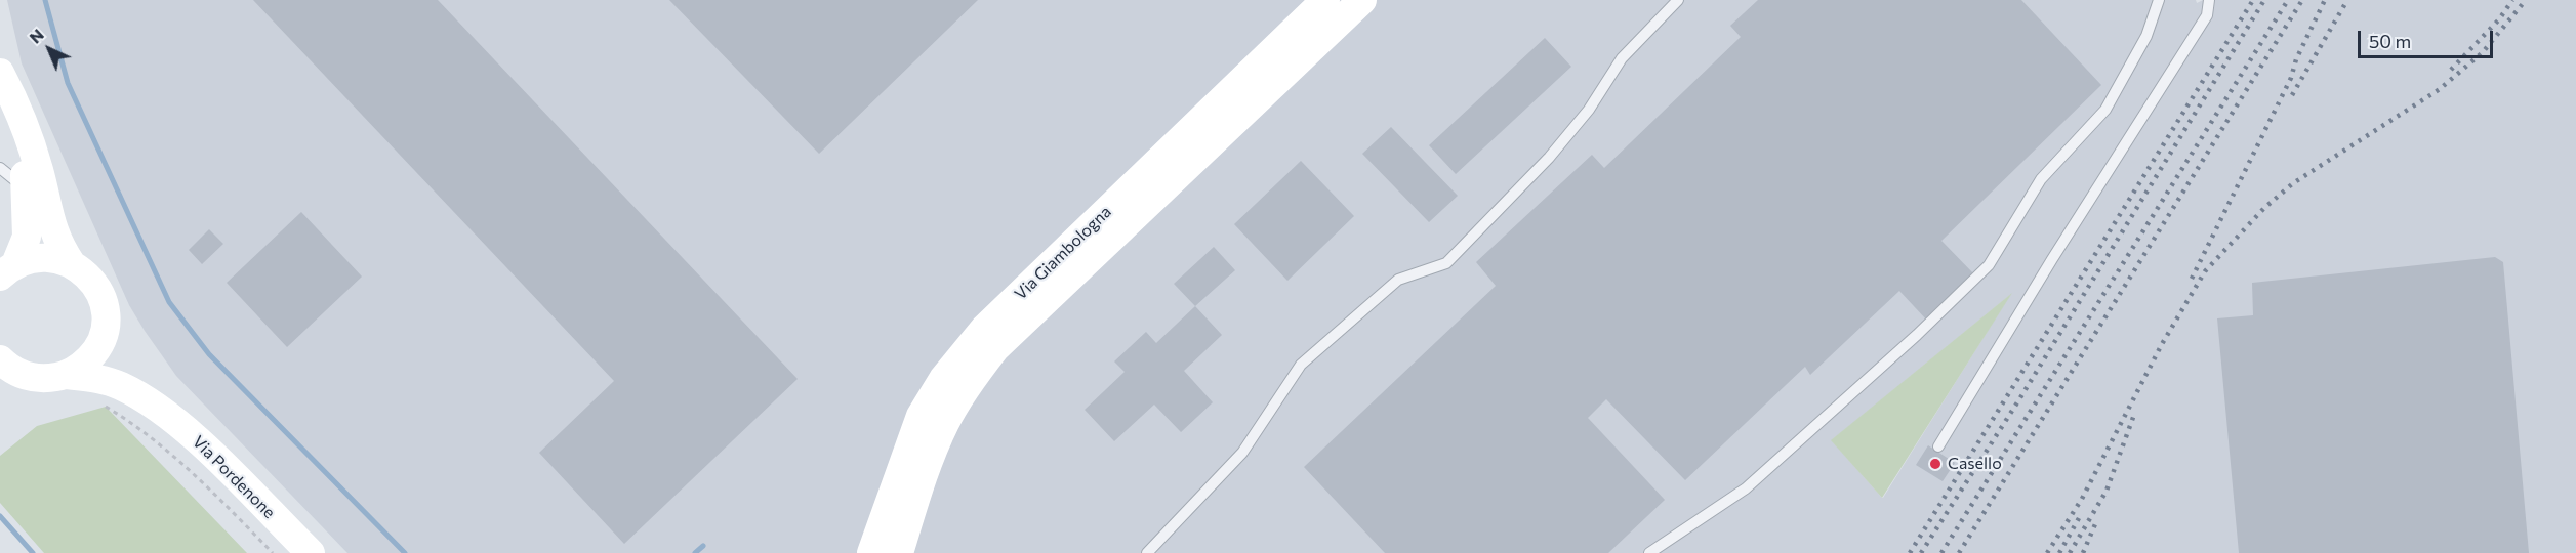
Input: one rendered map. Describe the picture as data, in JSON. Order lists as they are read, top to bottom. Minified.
{"streets":{"street":["Via Giambologna","Via Pordenone"]},"places":["Casello"],"scale_bar":"50 m","north":"top left"}
